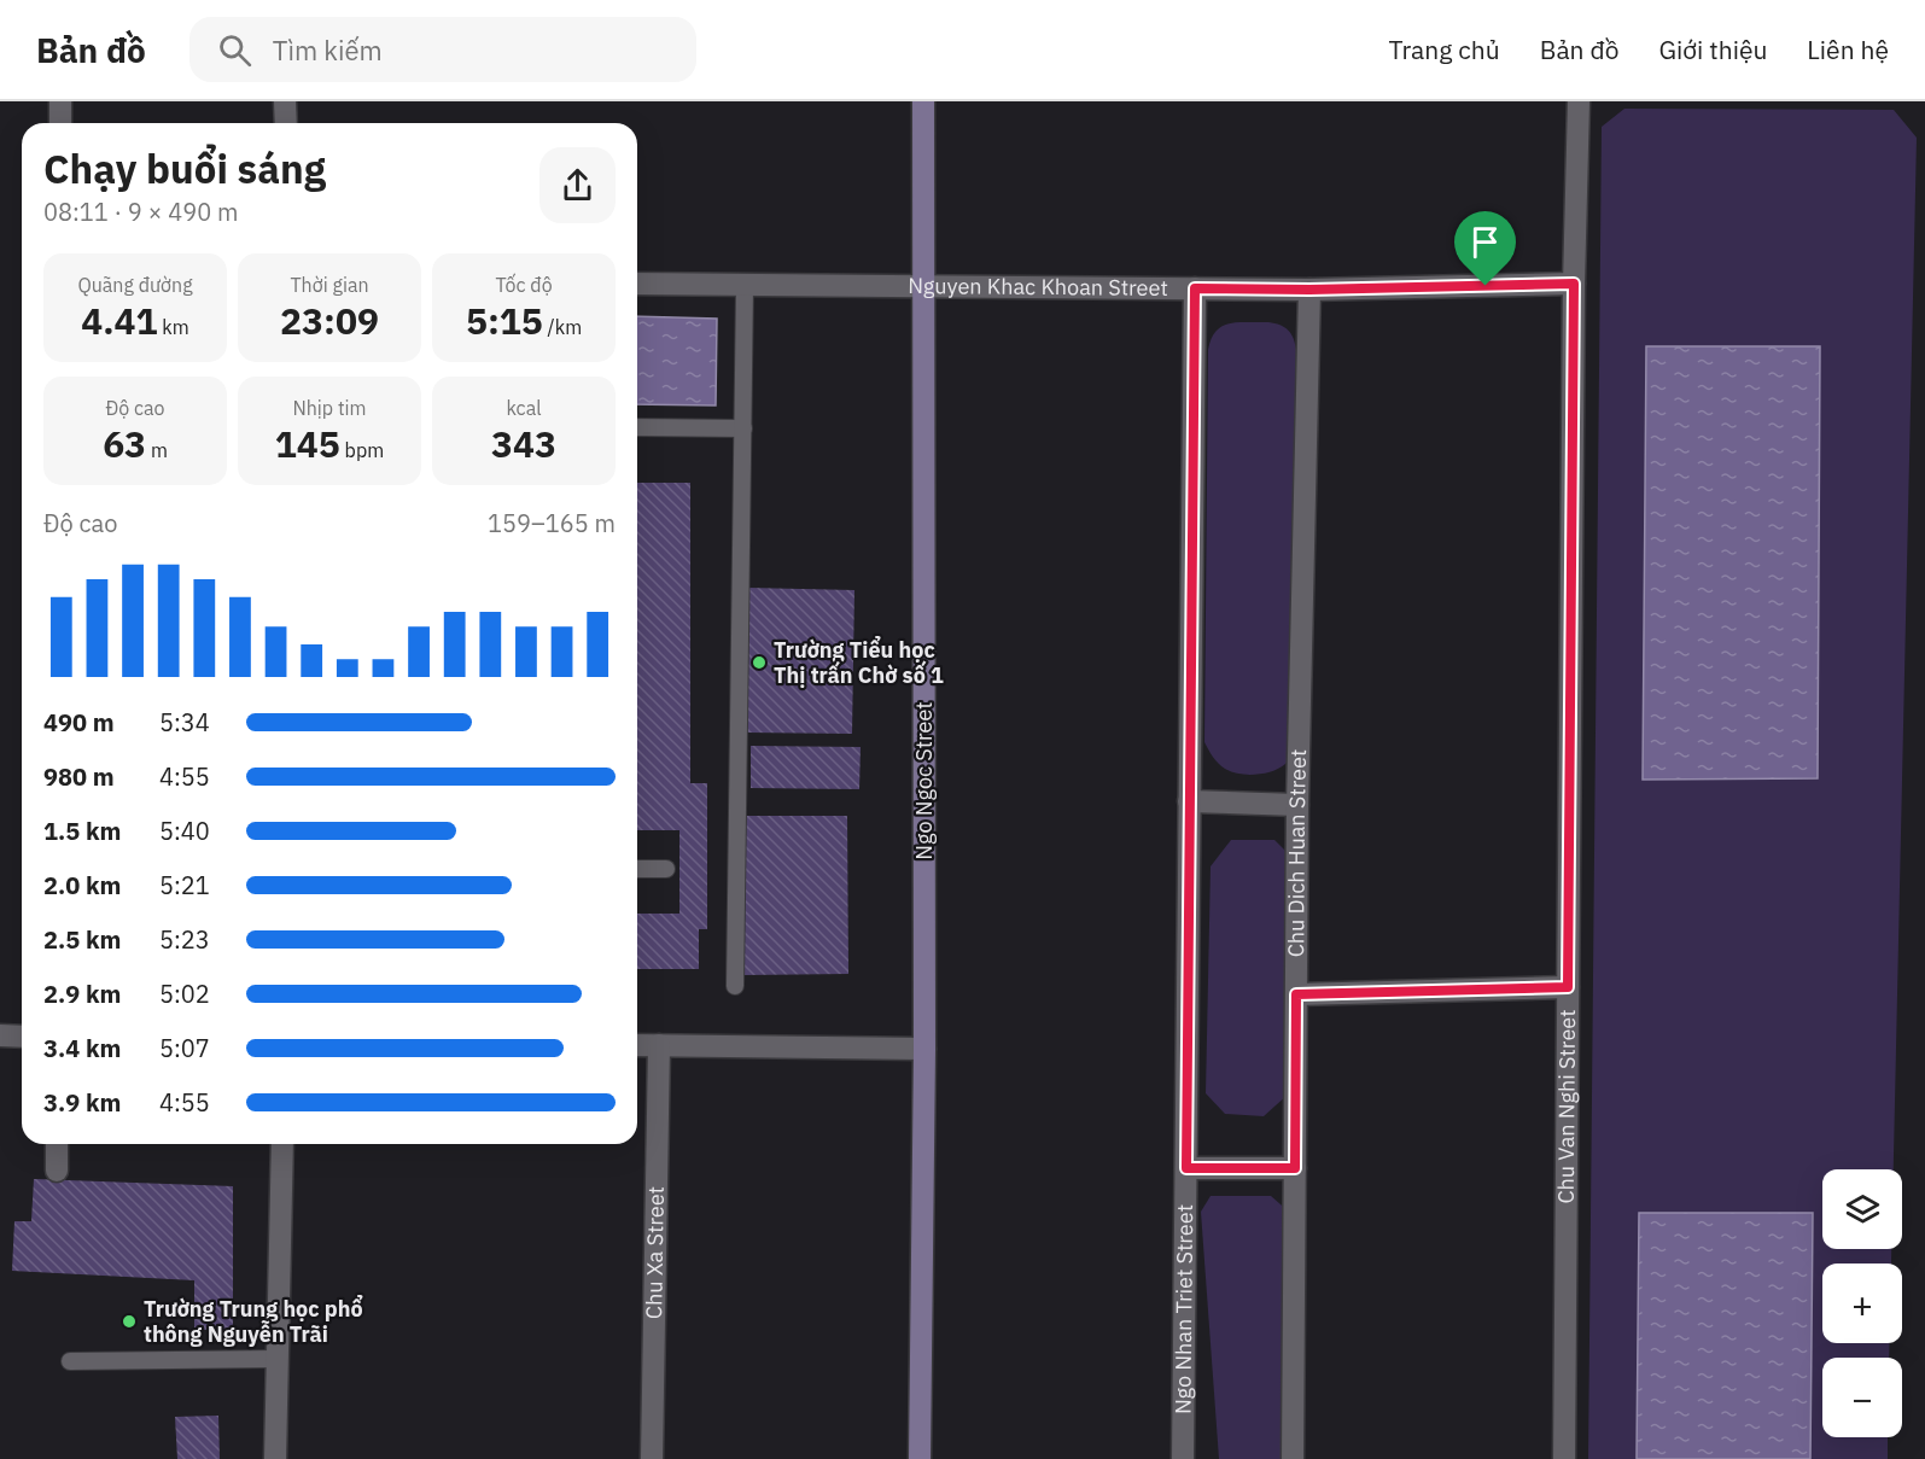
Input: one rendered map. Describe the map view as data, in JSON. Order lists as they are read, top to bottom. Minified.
{"streets":{"street":["Nguyen Khac Khoan Street","Ngo Ngoc Street","Chu Dich Huan Street","Chu Van Nghi Street","Chu Xa Street","Ngo Nhan Triet Street"]},"crossings":[["Nguyen Khac Khoan Street","Ngo Ngoc Street"],["Nguyen Khac Khoan Street","Chu Dich Huan Street"],["Nguyen Khac Khoan Street","Chu Van Nghi Street"],["Nguyen Khac Khoan Street","Ngo Nhan Triet Street"]],"places":["Trường Tiểu học Thị trấn Chờ số 1","Trường Trung học phổ thông Nguyễn Trãi"],"page":{"header":"Bản đồ","search":"Tìm kiếm","nav":["Trang chủ","Bản đồ","Giới thiệu","Liên hệ"],"heading":["Chạy buổi sáng","08:11 · 9 × 490 m"],"stats":[["Quãng đường","4.41 km"],["Thời gian","23:09"],["Tốc độ","5:15 /km"],["Độ cao","63 m"],["Nhịp tim","145 bpm"],["kcal","343"]],"chart":["Độ cao","159–165 m"],"list":[{"name":"490 m","note":"5:34"},{"name":"980 m","note":"4:55"},{"name":"1.5 km","note":"5:40"},{"name":"2.0 km","note":"5:21"},{"name":"2.5 km","note":"5:23"},{"name":"2.9 km","note":"5:02"},{"name":"3.4 km","note":"5:07"},{"name":"3.9 km","note":"4:55"}],"map_buttons":["+","−"]}}
